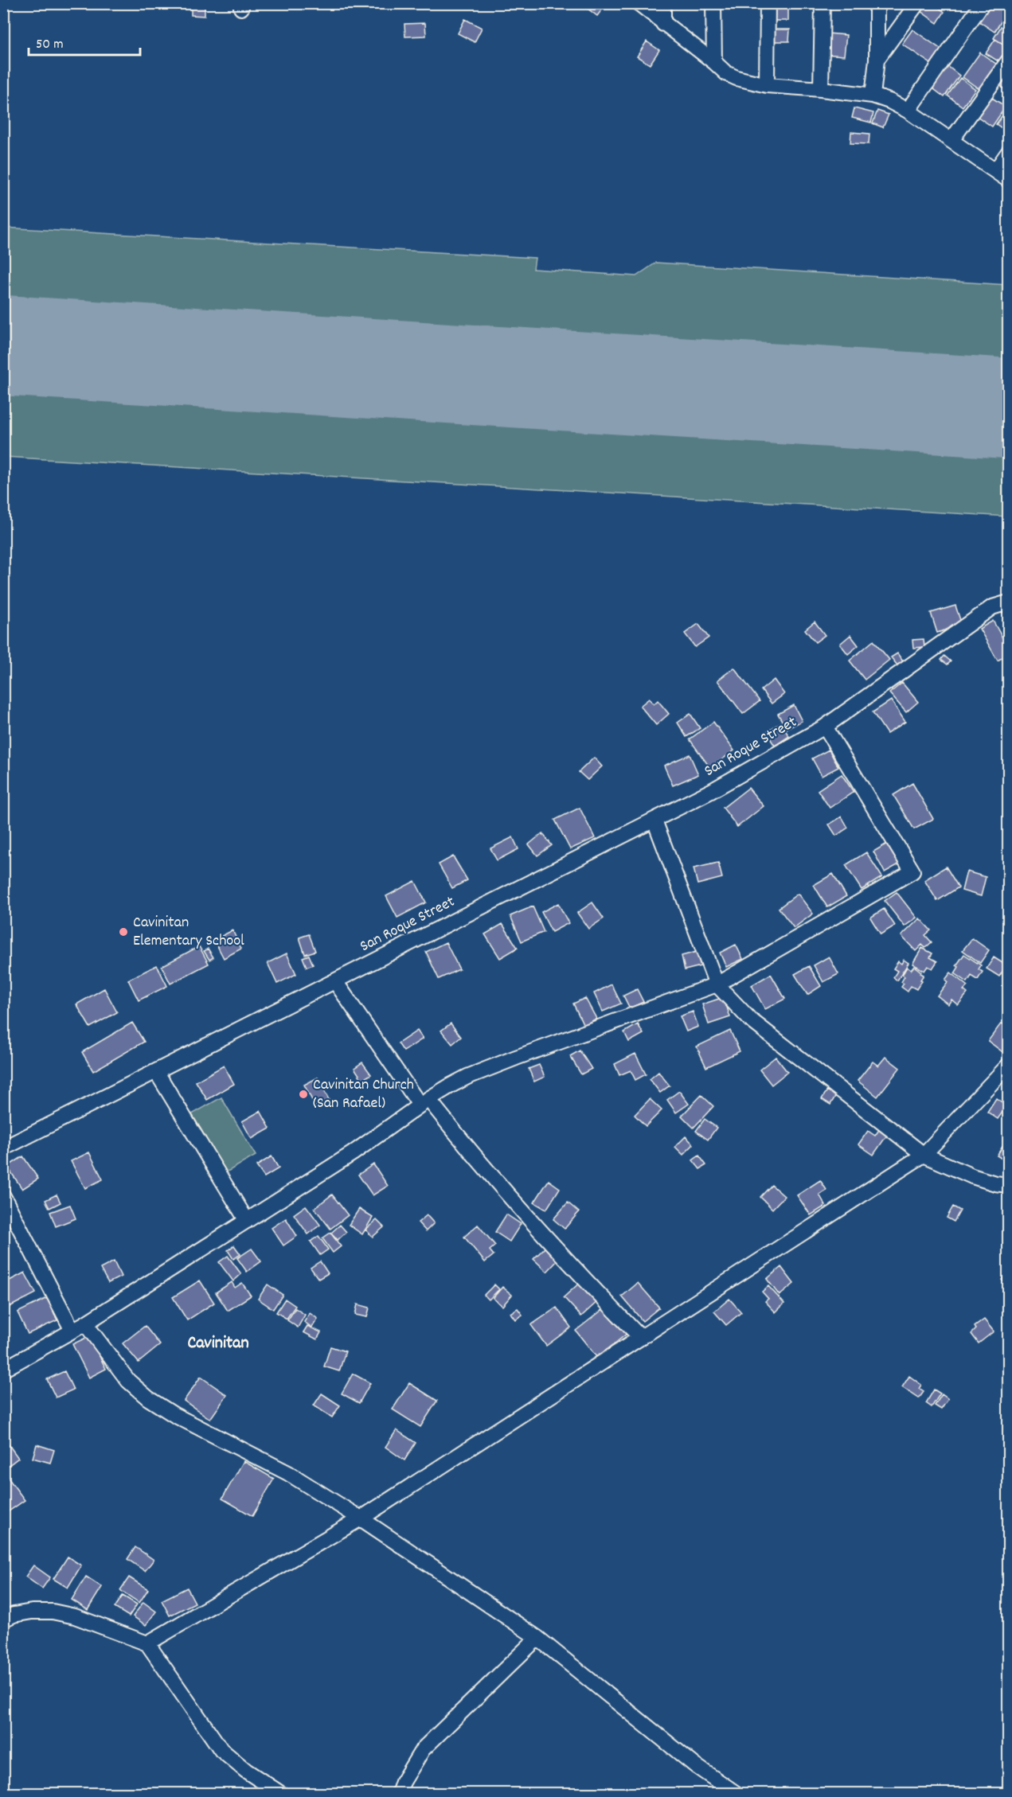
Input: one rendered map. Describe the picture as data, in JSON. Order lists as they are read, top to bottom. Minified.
{"streets":{"street":["San Roque Street"]},"districts":["Cavinitan"],"places":["Cavinitan Elementary School","Cavinitan Church (San Rafael)"],"scale_bar":"50 m"}
